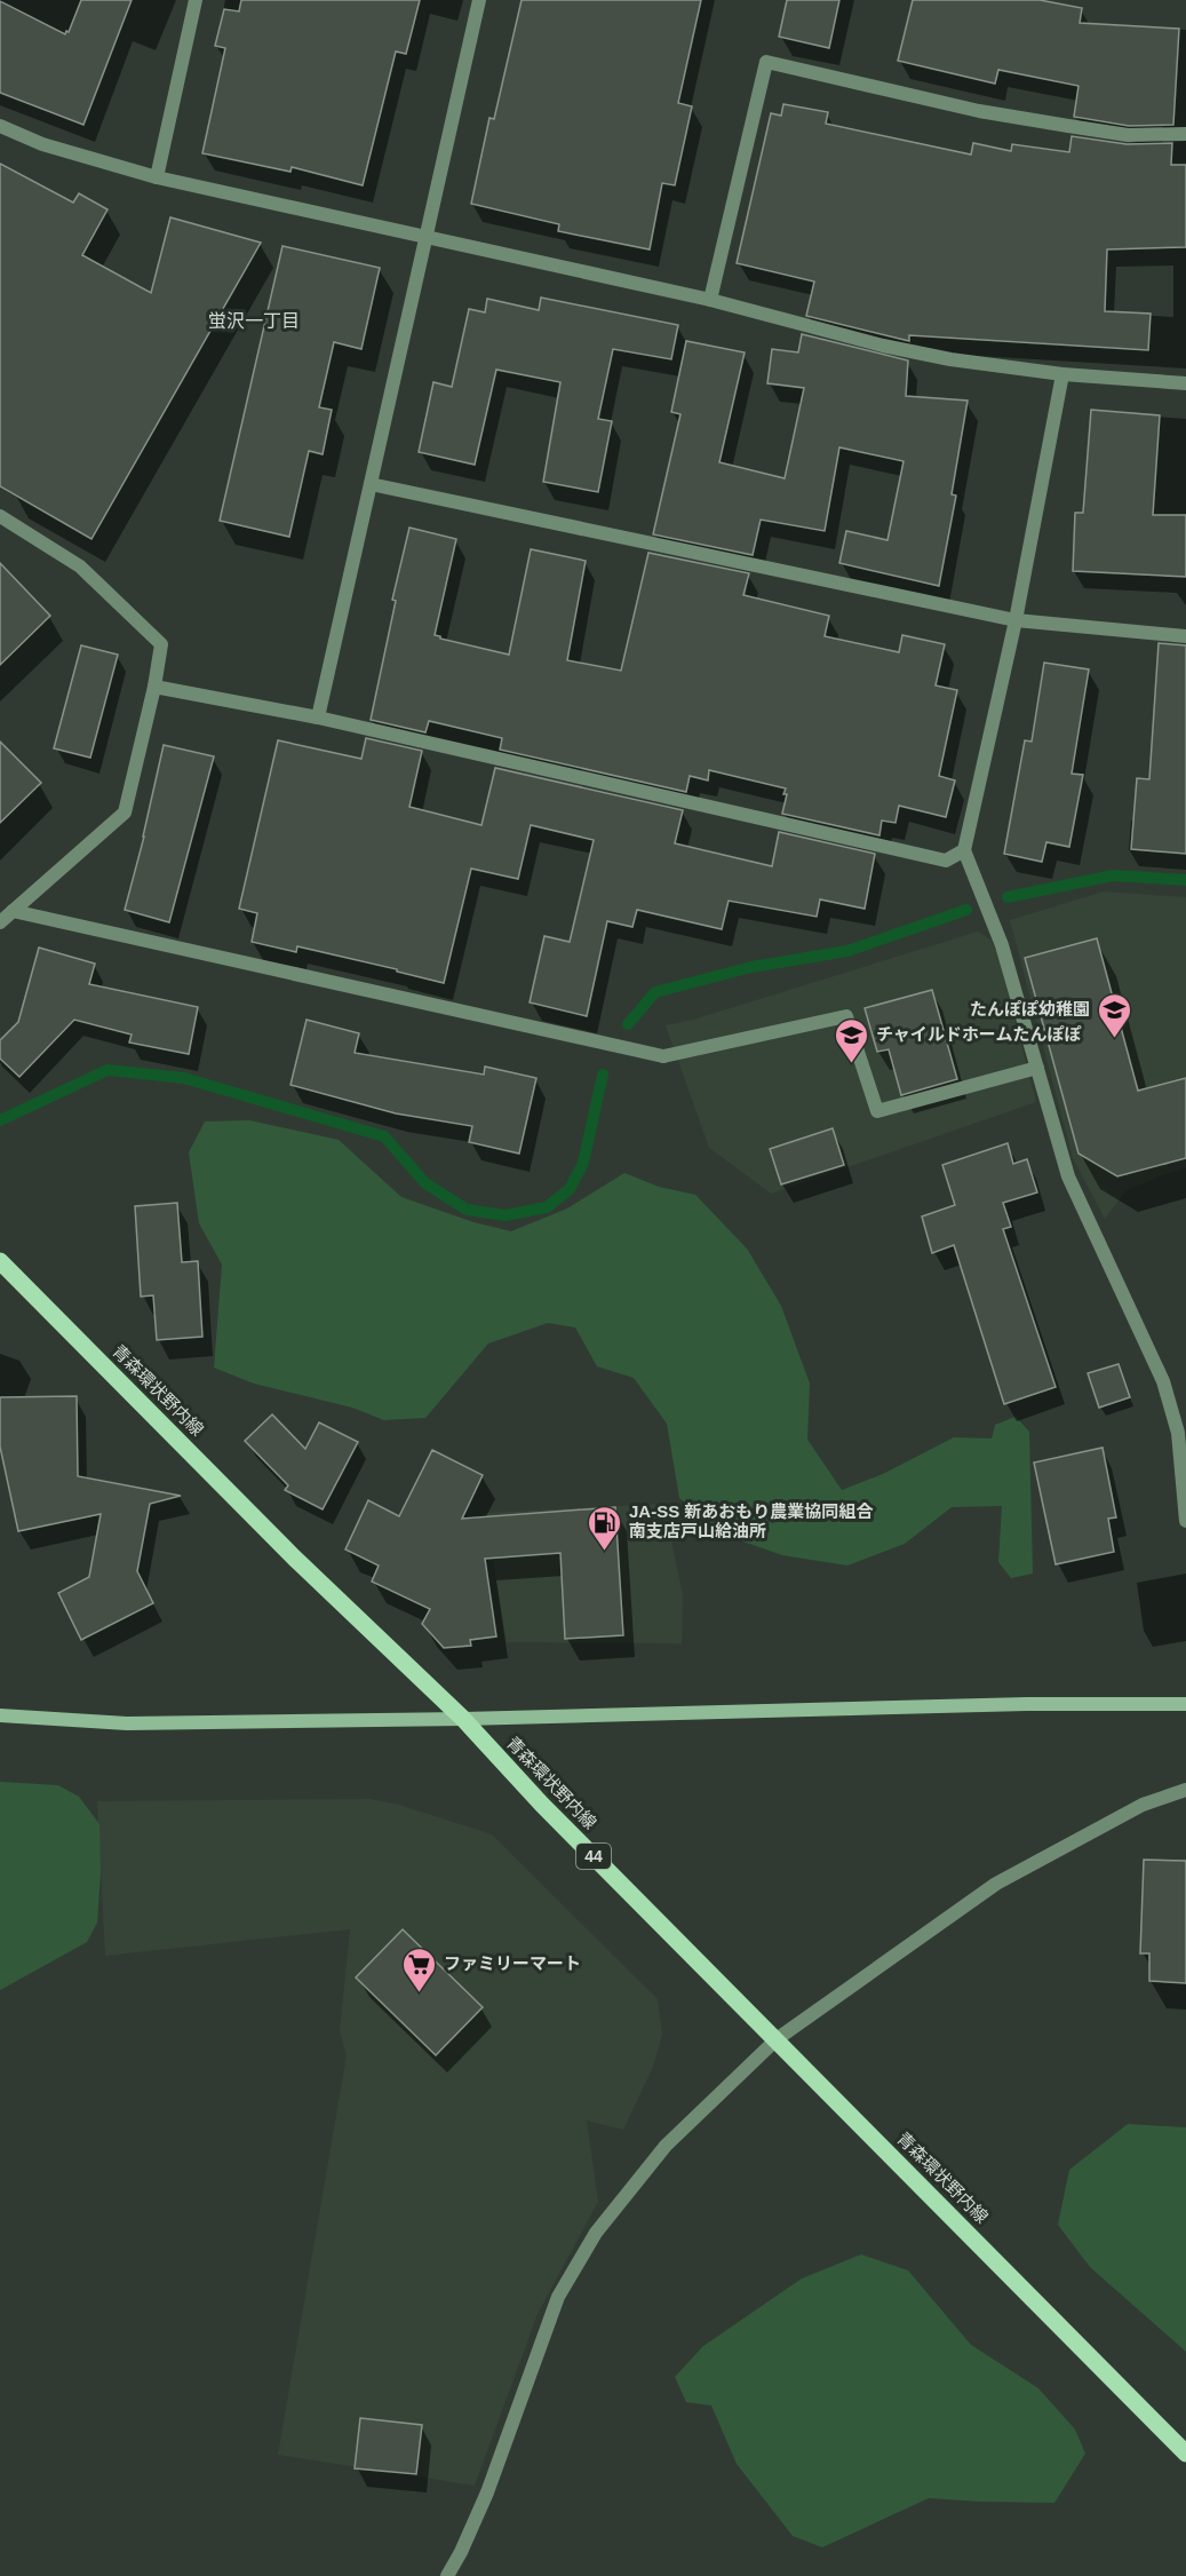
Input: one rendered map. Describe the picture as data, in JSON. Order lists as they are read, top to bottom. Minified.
{"streets":{"main road":["青森環状野内線","44"]},"districts":["蛍沢一丁目"],"places":{"school or university":["たんぽぽ幼稚園","チャイルドホームたんぽぽ"],"fuel station":["JA-SS 新あおもり農業協同組合 南支店戸山給油所"],"supermarket":["ファミリーマート"]}}
